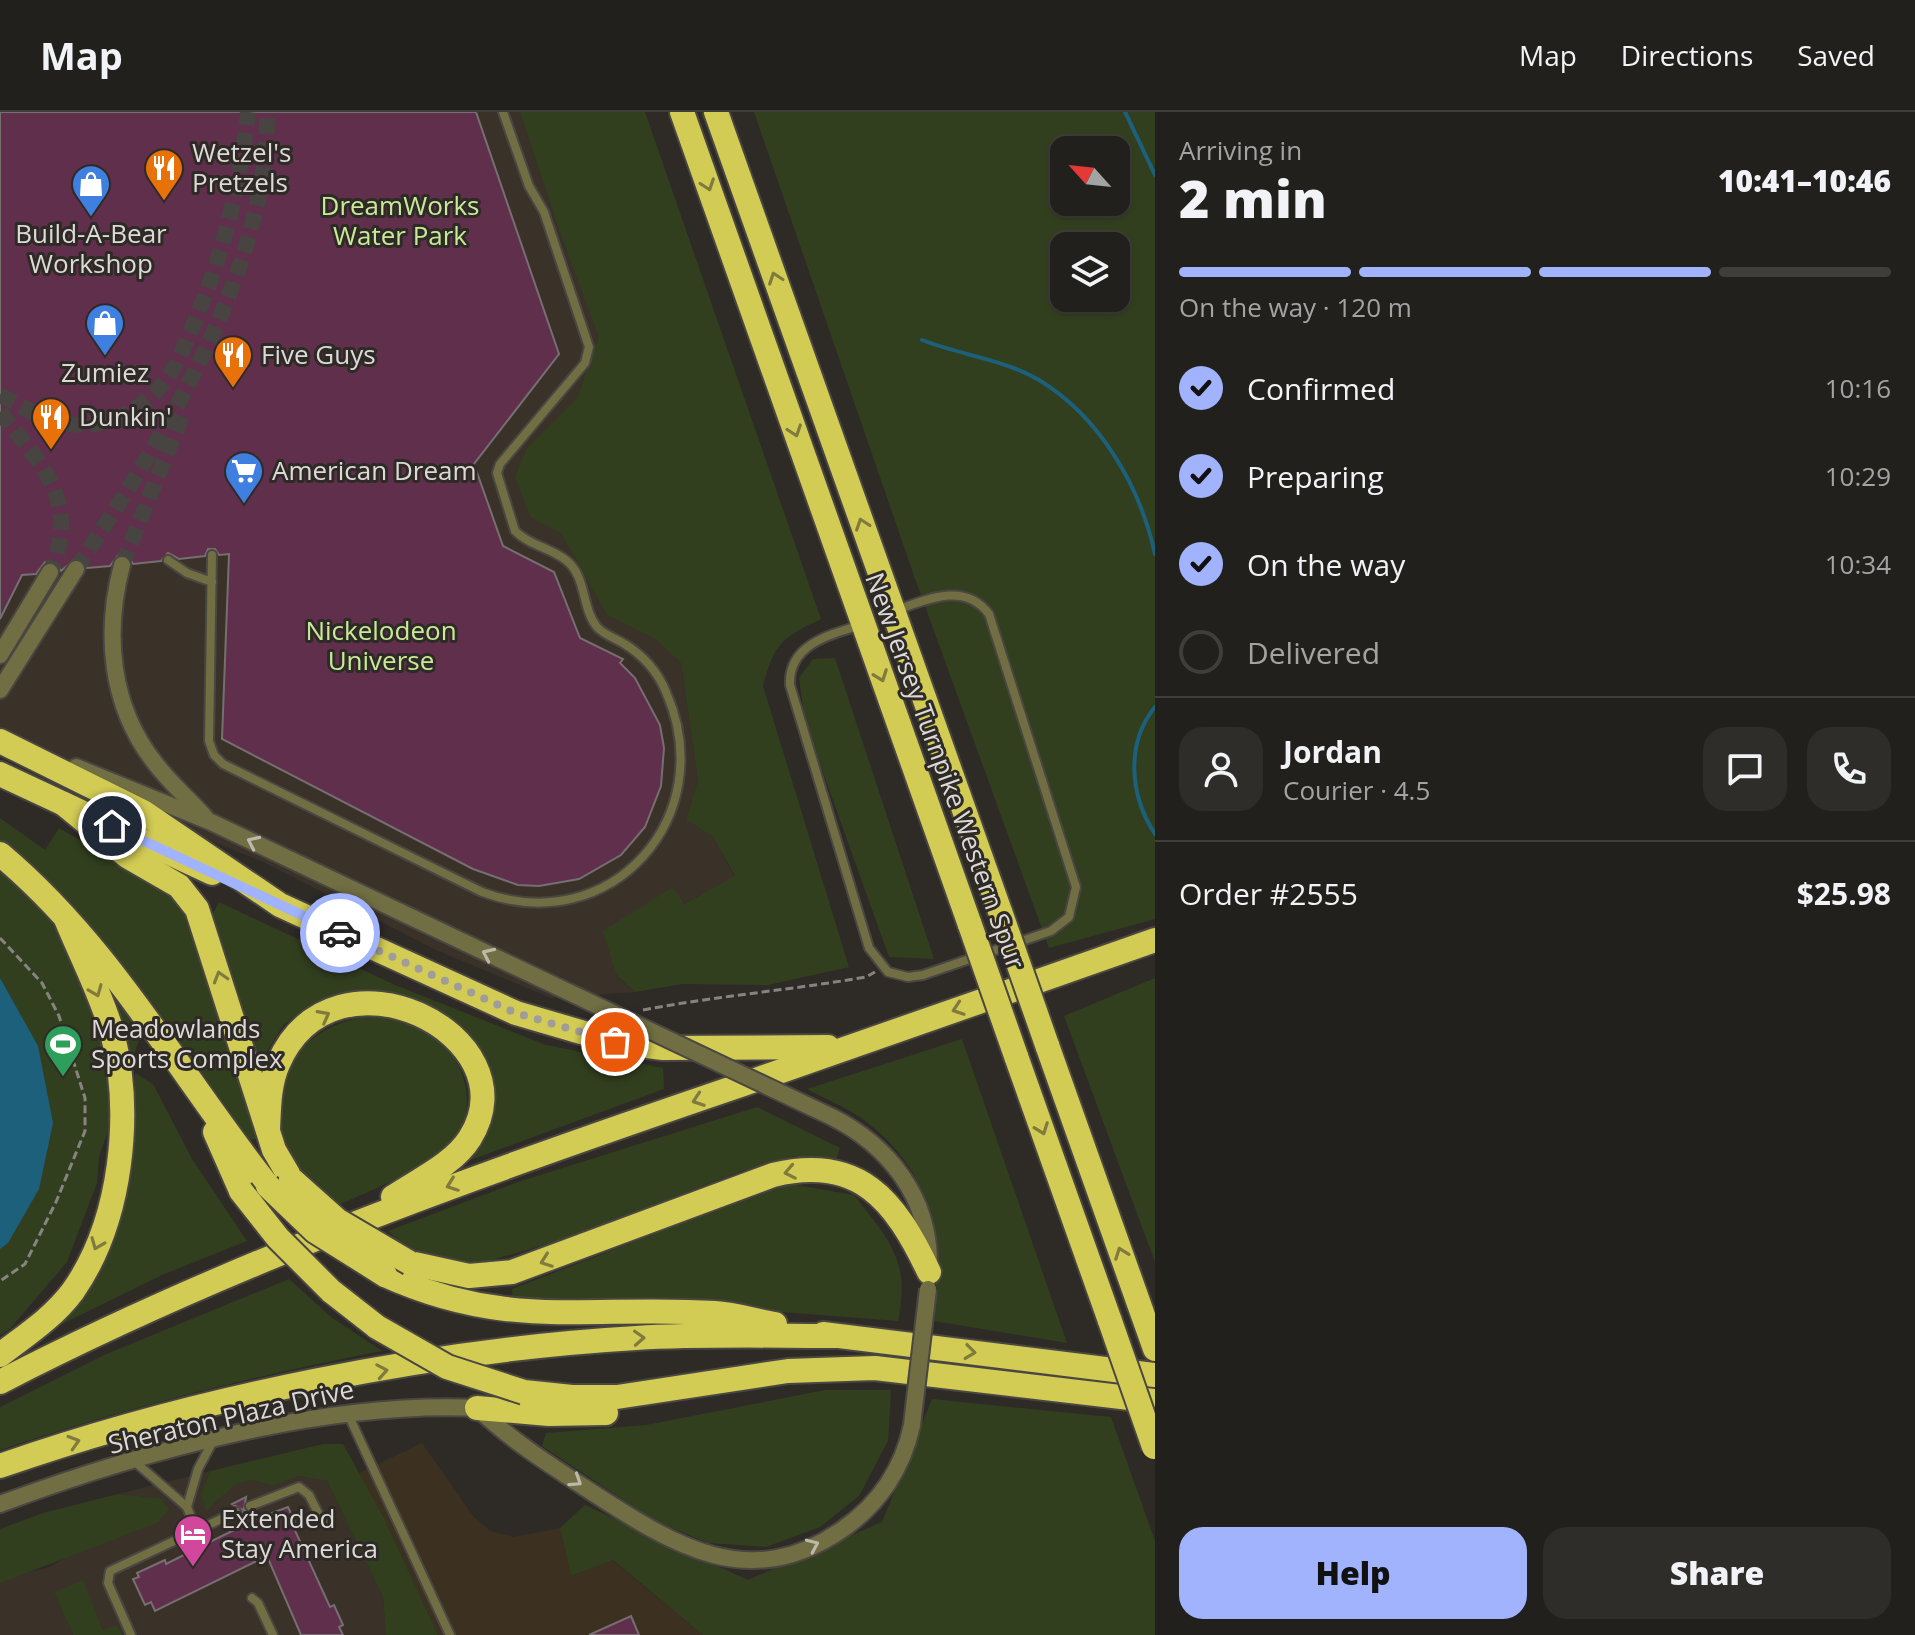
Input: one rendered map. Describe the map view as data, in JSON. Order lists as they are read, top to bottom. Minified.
{"streets":{"highway":["New Jersey Turnpike Western Spur"],"street":["Sheraton Plaza Drive"]},"parks":["DreamWorks Water Park","Nickelodeon Universe"],"places":{"restaurant":["Wetzel's Pretzels","Five Guys","Dunkin'"],"shop":["Build-A-Bear Workshop","Zumiez"],"supermarket":["American Dream"],"sports":["Meadowlands Sports Complex"],"hotel":["Extended Stay America"]},"north":"top left","page":{"header":"Map","nav":["Map","Directions","Saved"],"heading":["2 min","Arriving in","10:41–10:46"],"panel":["Jordan","Courier · 4.5","Order #2555","$25.98"],"bar":"On the way · 120 m","list":[["Confirmed","10:16"],["Preparing","10:29"],["On the way","10:34"],"Delivered"],"buttons":["Help","Share"]}}
